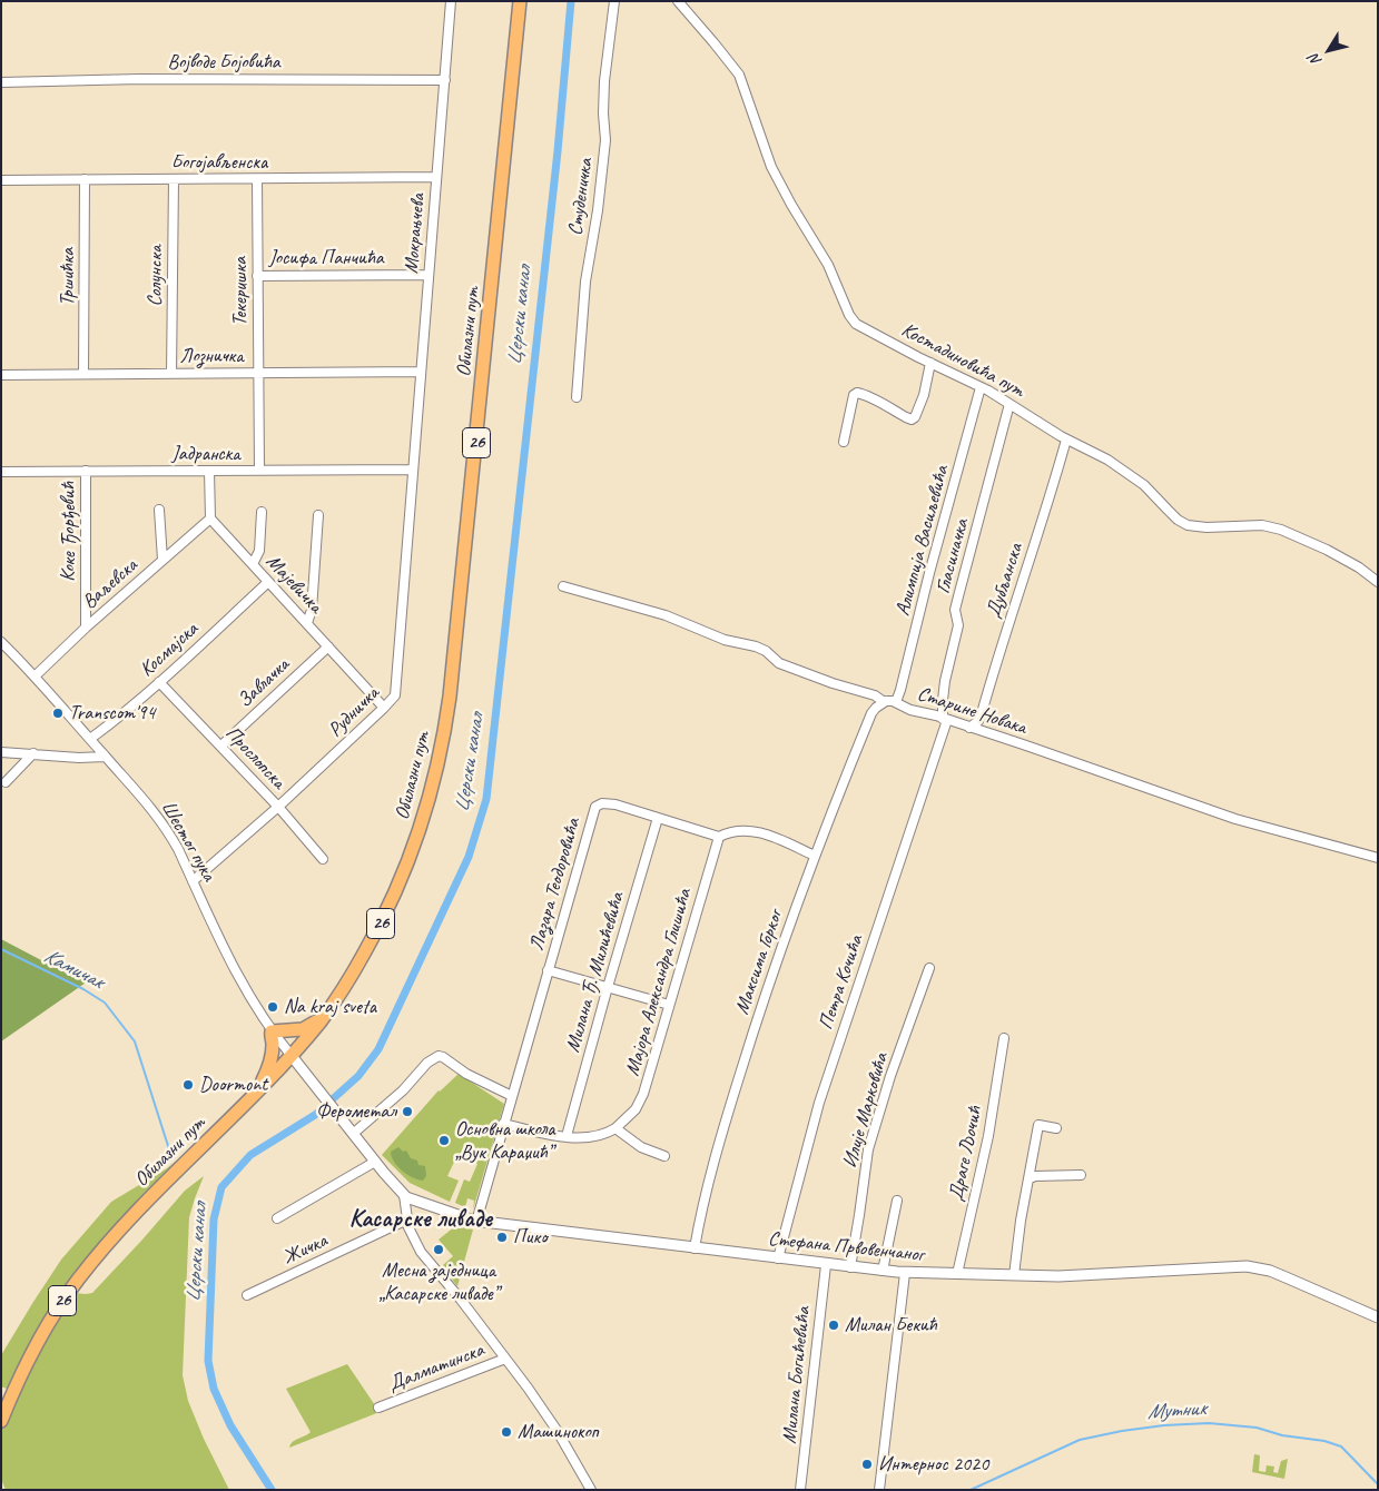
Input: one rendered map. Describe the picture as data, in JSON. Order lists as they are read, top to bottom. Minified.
{"streets":{"main road":["Обилазни пут","26"],"street":["Војводе Бојовића","Богојављенска","Студеничка","Мокрањчева","Јосифа Панчића","Солунска","Тршићка","Текеришка","Лозничка","Костадиновића пут","Јадранска","Коке Ђорђевић","Алимпија Васиљевића","Гласиначка","Дубљанска","Ваљевска","Мајевичка","Космајска","Завлачка","Старине Новака","Рудничка","Прослопска","Шестог пука","Лазара Теодоровића","Максима Горког","Милана Ђ. Милићевића","Мајора Александра Глишића","Петра Кочића","Илије Марковића","Драге Љочић","Стефана Првовенчаног","Жичка","Далматинска","Милана Богићевића"]},"crossings":[["Војводе Бојовића","Мокрањчева"],["Богојављенска","Мокрањчева"],["Богојављенска","Солунска"],["Богојављенска","Тршићка"],["Богојављенска","Текеришка"],["Мокрањчева","Јосифа Панчића"],["Мокрањчева","Лозничка"],["Мокрањчева","Јадранска"],["Мокрањчева","Рудничка"],["Јосифа Панчића","Текеришка"],["Солунска","Лозничка"],["Тршићка","Лозничка"],["Текеришка","Лозничка"],["Текеришка","Јадранска"],["Обилазни пут","Шестог пука"],["Обилазни пут","Стефана Првовенчаног"],["Костадиновића пут","Алимпија Васиљевића"],["Костадиновића пут","Гласиначка"],["Костадиновића пут","Дубљанска"],["Јадранска","Коке Ђорђевић"],["Јадранска","Рудничка"],["Коке Ђорђевић","Ваљевска"],["Алимпија Васиљевића","Старине Новака"],["Гласиначка","Старине Новака"],["Гласиначка","Петра Кочића"],["Дубљанска","Старине Новака"],["Ваљевска","Мајевичка"],["Ваљевска","Шестог пука"],["Мајевичка","Космајска"],["Мајевичка","Завлачка"],["Мајевичка","Рудничка"],["Космајска","Прослопска"],["Космајска","Шестог пука"],["Завлачка","Прослопска"],["Старине Новака","Максима Горког"],["Старине Новака","Петра Кочића"],["Рудничка","Прослопска"],["Рудничка","Шестог пука"],["Шестог пука","Стефана Првовенчаног"],["Лазара Теодоровића","Милана Ђ. Милићевића"],["Лазара Теодоровића","Мајора Александра Глишића"],["Лазара Теодоровића","Стефана Првовенчаног"],["Максима Горког","Стефана Првовенчаног"],["Петра Кочића","Стефана Првовенчаног"],["Илије Марковића","Стефана Првовенчаног"],["Драге Љочић","Стефана Првовенчаног"],["Стефана Првовенчаног","Далматинска"],["Стефана Првовенчаног","Милана Богићевића"],["Жичка","Далматинска"]],"districts":["Касарске ливаде"],"water":["Церски канал","Камичак","Мутник"],"places":["Transcom'94","Na kraj sveta","Doormont","Ферометал","Основна школа „Вук Караџић”","Пико","Месна заједница „Касарске ливаде”","Милан Бекић","Машинокоп","Интернос 2020"],"north":"bottom left"}
